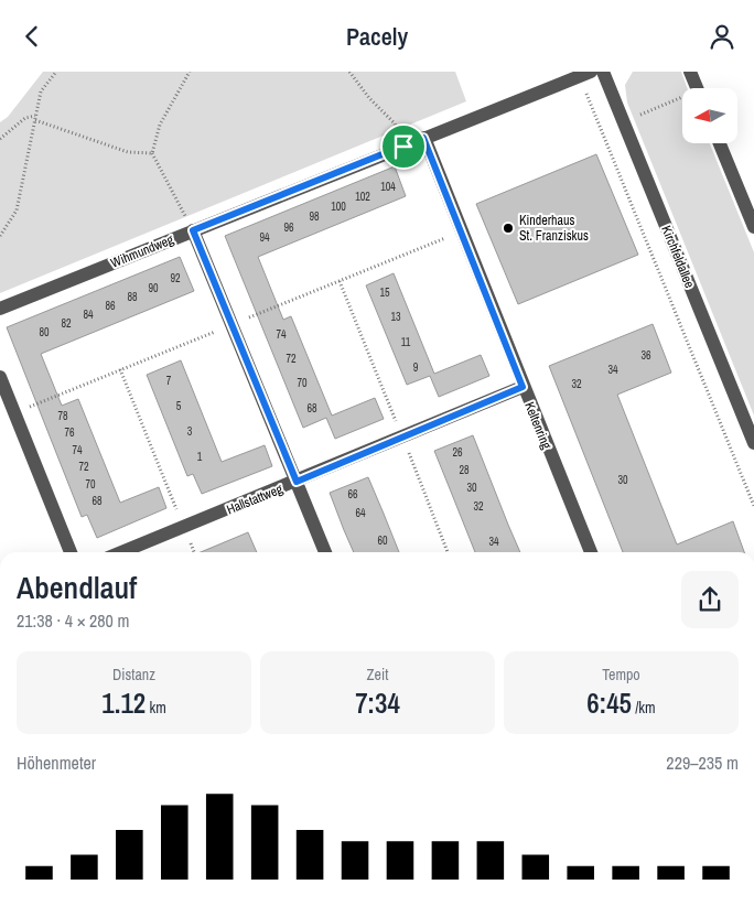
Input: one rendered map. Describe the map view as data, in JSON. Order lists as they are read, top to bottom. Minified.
{"streets":{"street":["Wihmundweg","Kirchfeldallee","Keltenring","Hallstattweg"]},"crossings":[["Wihmundweg","Keltenring"],["Keltenring","Hallstattweg"]],"places":["Kinderhaus St. Franziskus"],"house_numbers":["104","102","100","98","96","94","92","90","15","88","86","84","13","82","80","74","11","36","72","9","34","7","70","32","5","68","78","3","76","74","26","1","72","28","30","70","30","66","68","32","64","60","34"],"north":"left","page":{"header":"Pacely","heading":["Abendlauf","21:38 · 4 × 280 m"],"stats":[["Distanz","1.12 km"],["Zeit","7:34"],["Tempo","6:45 /km"]],"chart":["Höhenmeter","229–235 m"]}}
